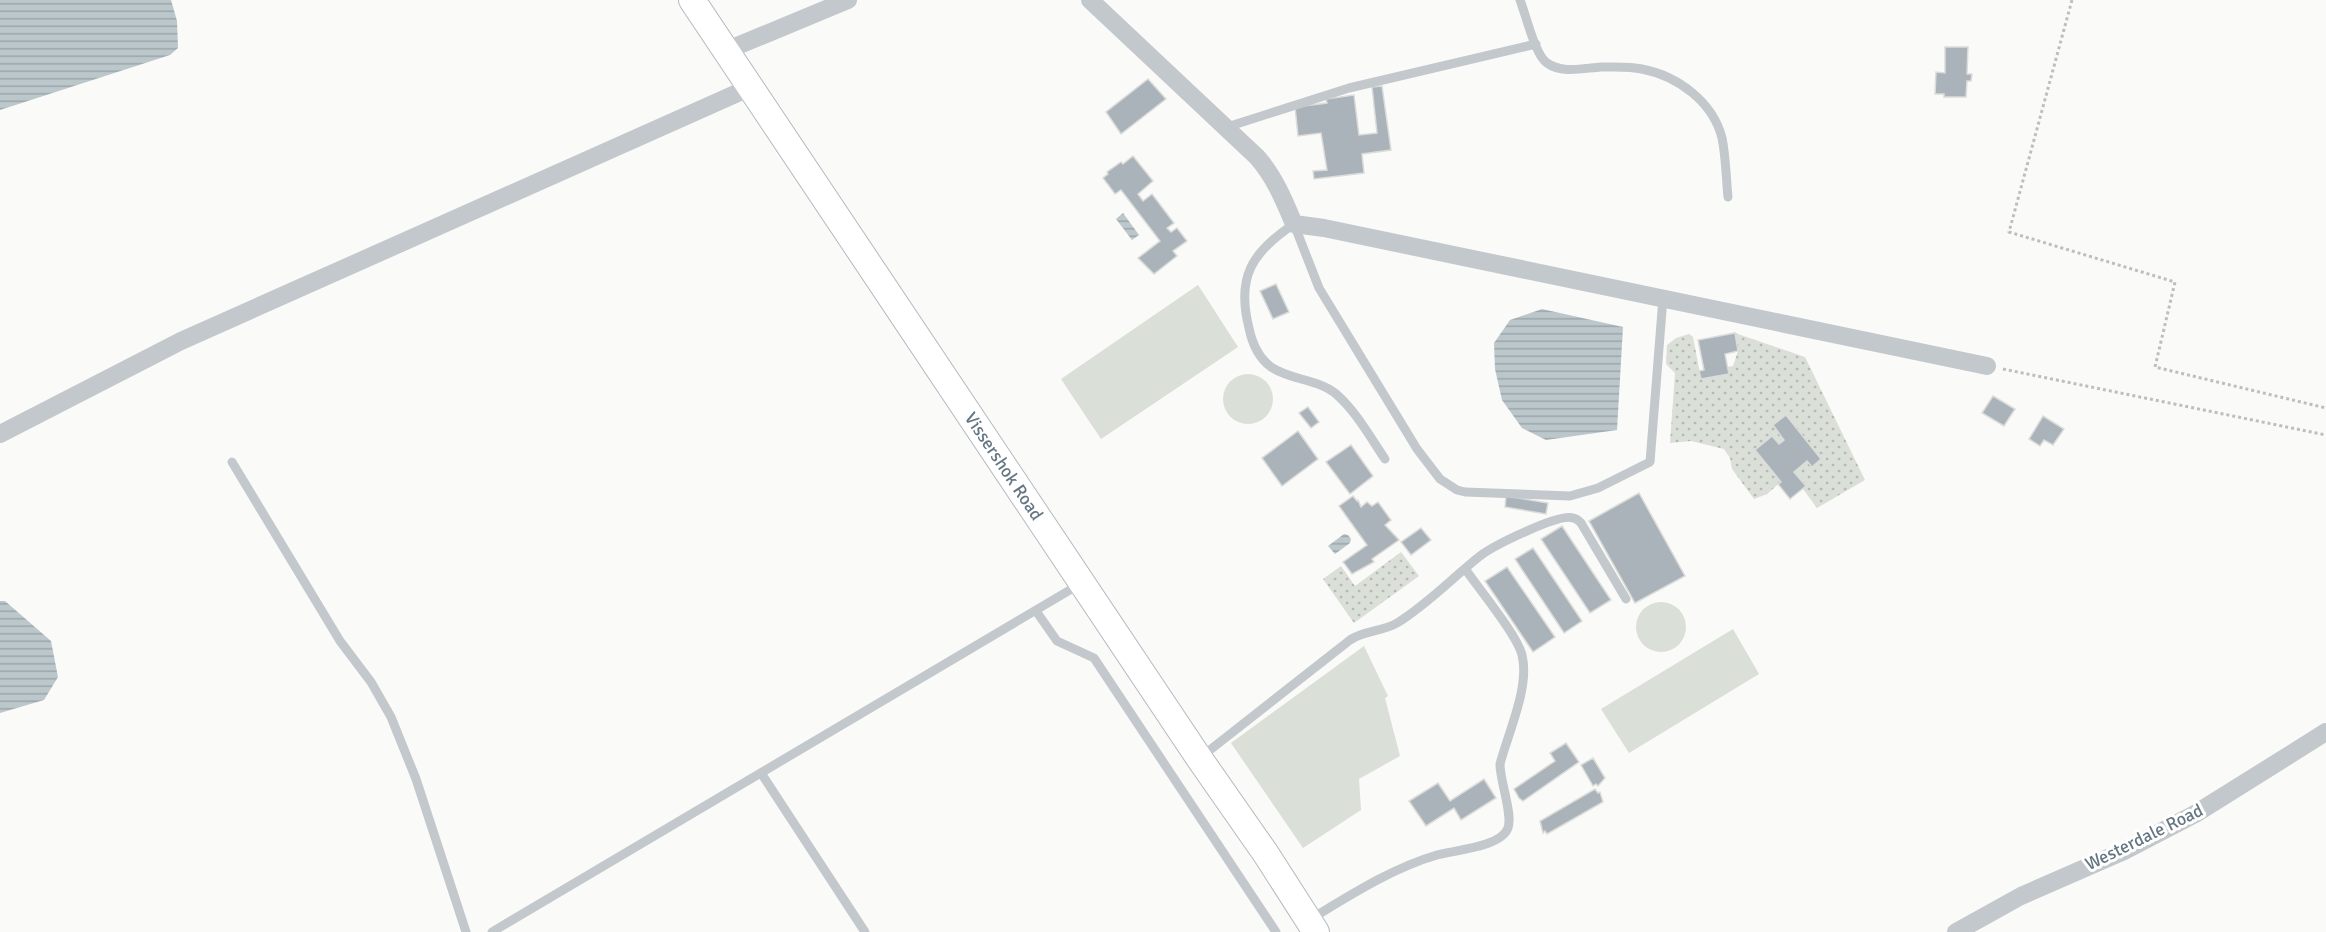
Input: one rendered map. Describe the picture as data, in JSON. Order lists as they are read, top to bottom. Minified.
{"streets":{"main road":["Vissershok Road"],"street":["Westerdale Road"]}}
